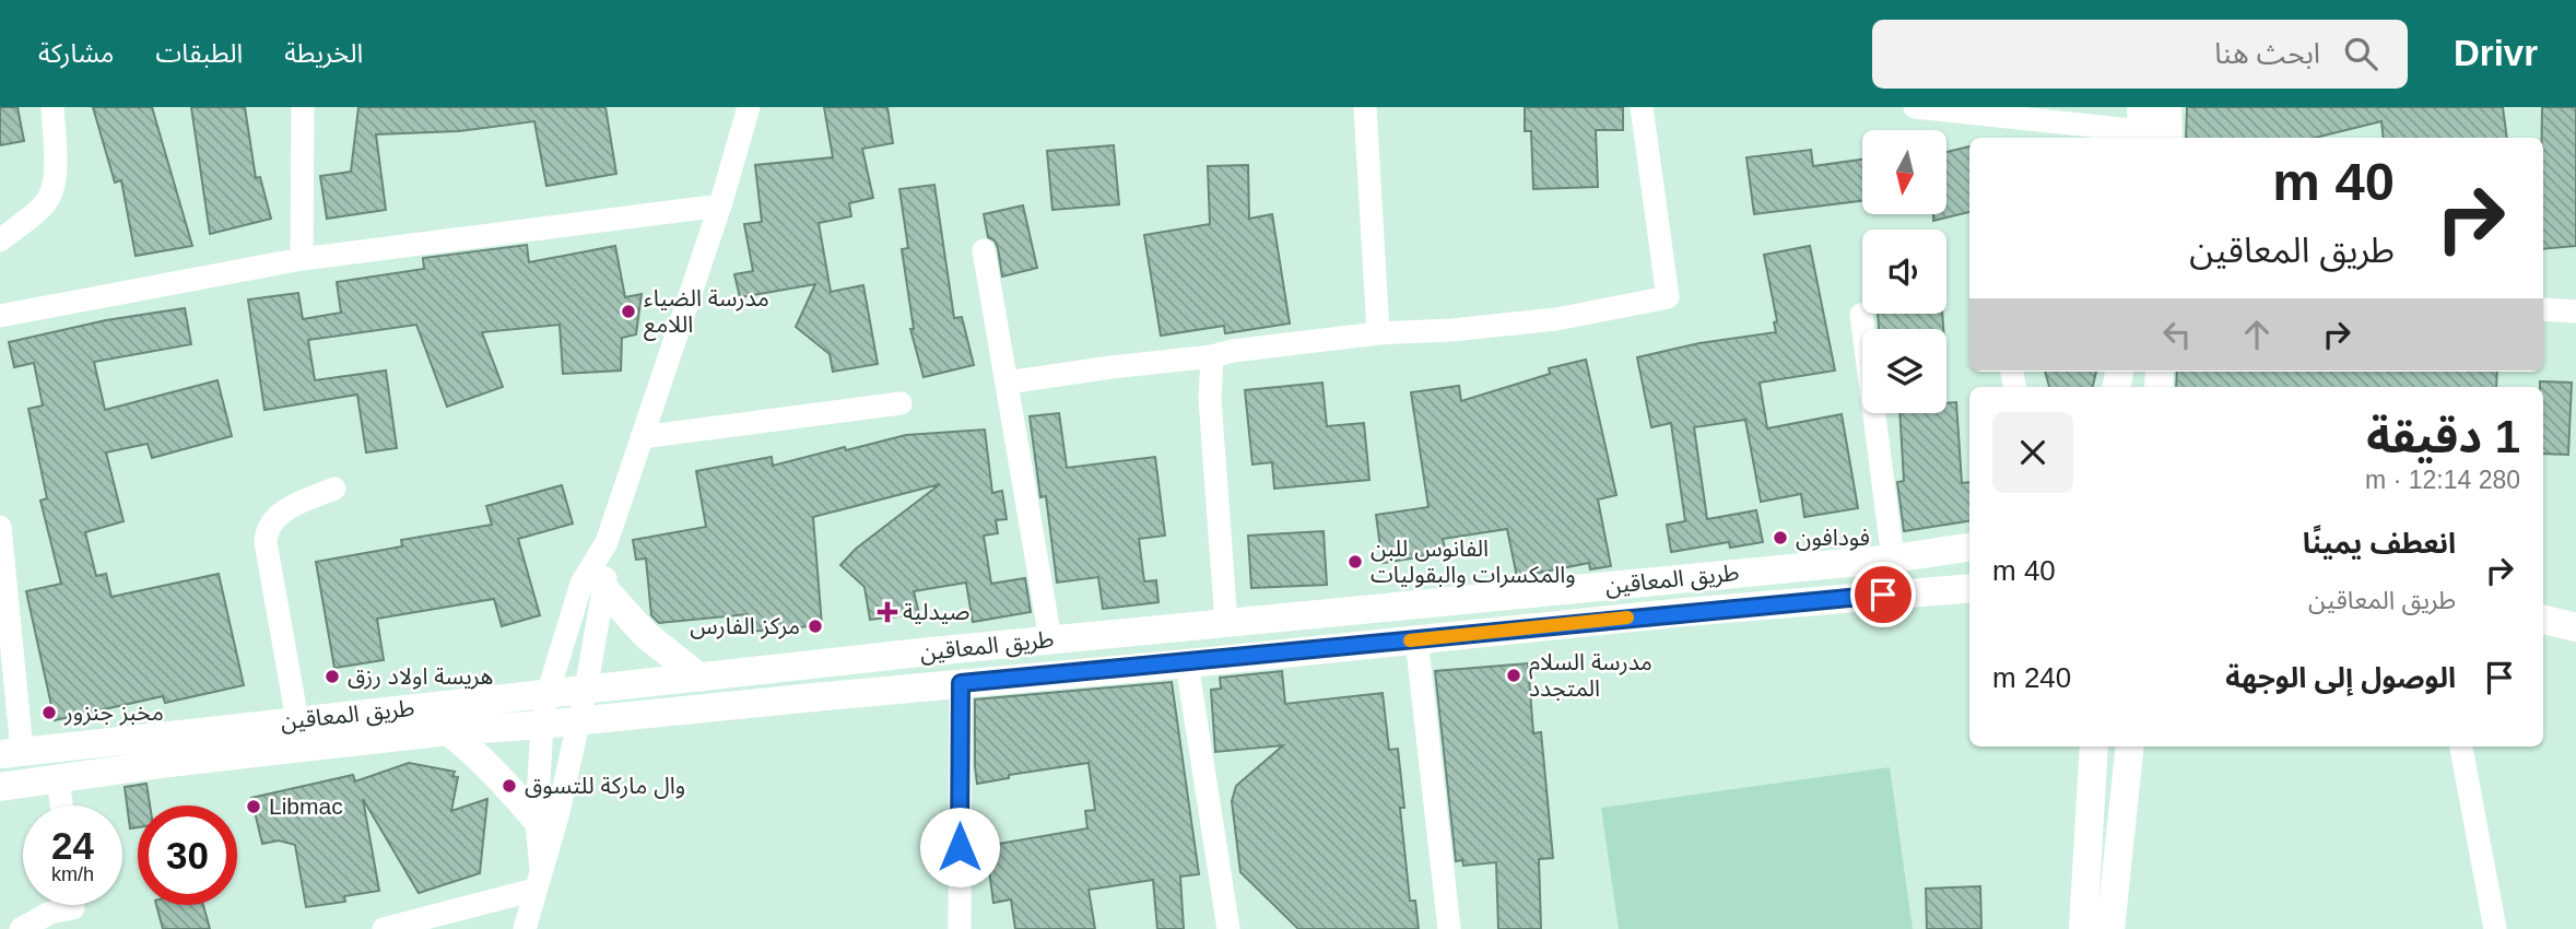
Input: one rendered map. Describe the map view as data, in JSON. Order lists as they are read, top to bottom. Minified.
{"streets":{"street":["طريق المعاقين"]},"places":{"other":["مدرسة الضياء اللامع","فودافون","الفانوس للبن والمكسرات والبقوليات","مركز الفارس","مدرسة السلام المتجدد","هريسة اولاد رزق","مخبز جنزور","وال ماركة للتسوق","Libmac"],"health":["صيدلية"]},"north":"bottom","page":{"header":"Drivr","search":"ابحث هنا","nav":["الخريطة","الطبقات","مشاركة"],"turn":["40 m","طريق المعاقين"],"heading":["1 دقيقة","280 m · 12:14"],"list":[{"name":"انعطف يمينًا","note":"طريق المعاقين","value":"40 m"},{"name":"الوصول إلى الوجهة","value":"240 m"}],"speed":"24 km/h","limit":"30"}}
